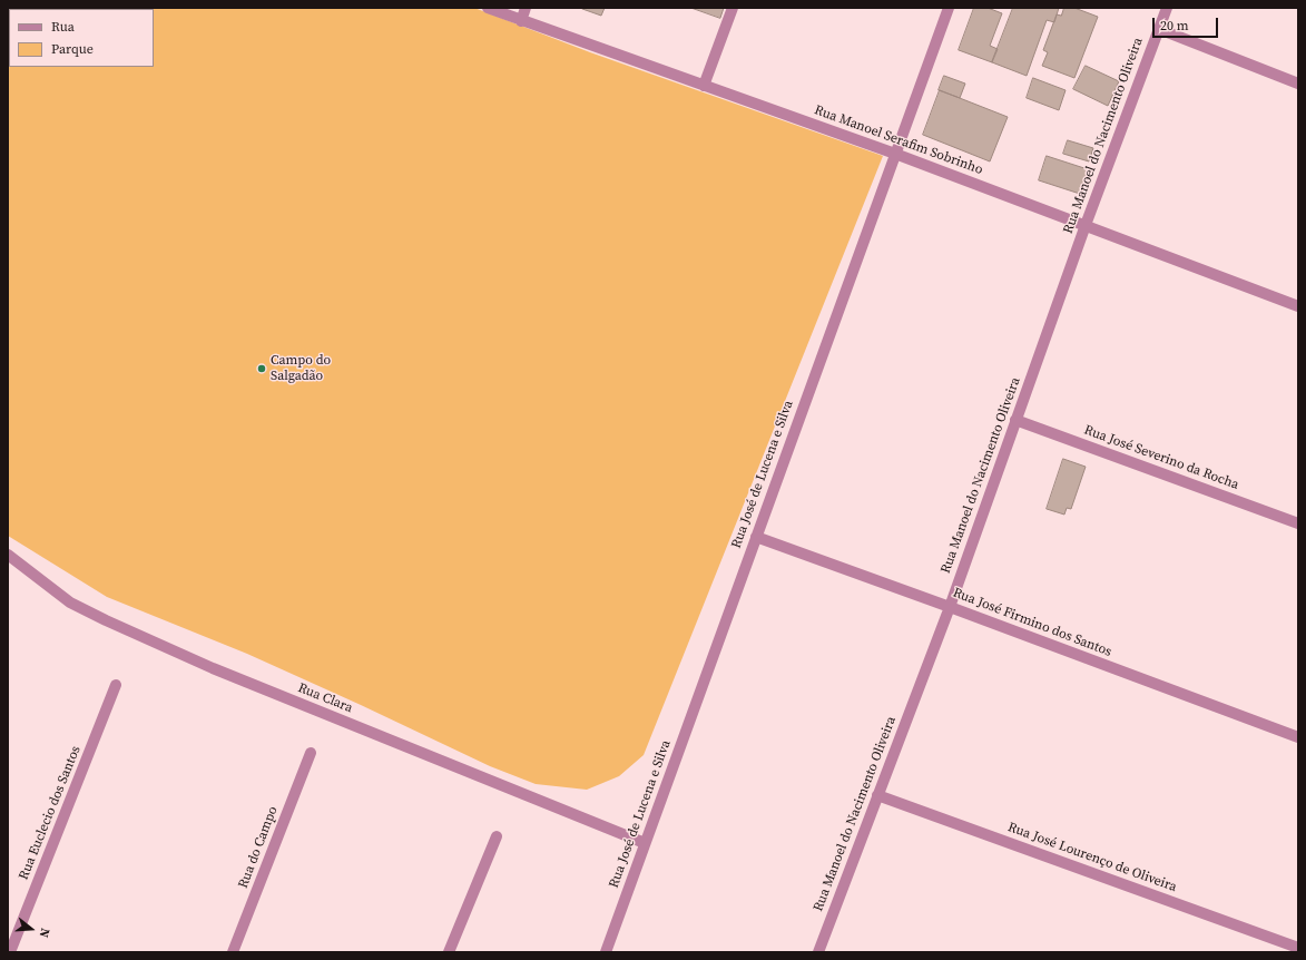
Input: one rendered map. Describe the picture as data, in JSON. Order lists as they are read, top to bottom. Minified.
{"streets":{"street":["Rua Manoel do Nacimento Oliveira","Rua Manoel Serafim Sobrinho","Rua José Severino da Rocha","Rua José de Lucena e Silva","Rua José Firmino dos Santos","Rua Clara","Rua Euclecio dos Santos","Rua do Campo","Rua José Lourenço de Oliveira"]},"crossings":[["Rua Manoel do Nacimento Oliveira","Rua Manoel Serafim Sobrinho"],["Rua Manoel do Nacimento Oliveira","Rua José Severino da Rocha"],["Rua Manoel do Nacimento Oliveira","Rua José Firmino dos Santos"],["Rua Manoel do Nacimento Oliveira","Rua José Lourenço de Oliveira"],["Rua Manoel Serafim Sobrinho","Rua José de Lucena e Silva"],["Rua José de Lucena e Silva","Rua José Firmino dos Santos"],["Rua José de Lucena e Silva","Rua Clara"]],"places":["Campo do Salgadão"],"legend":["Rua","Parque"],"scale_bar":"20 m","north":"right"}
